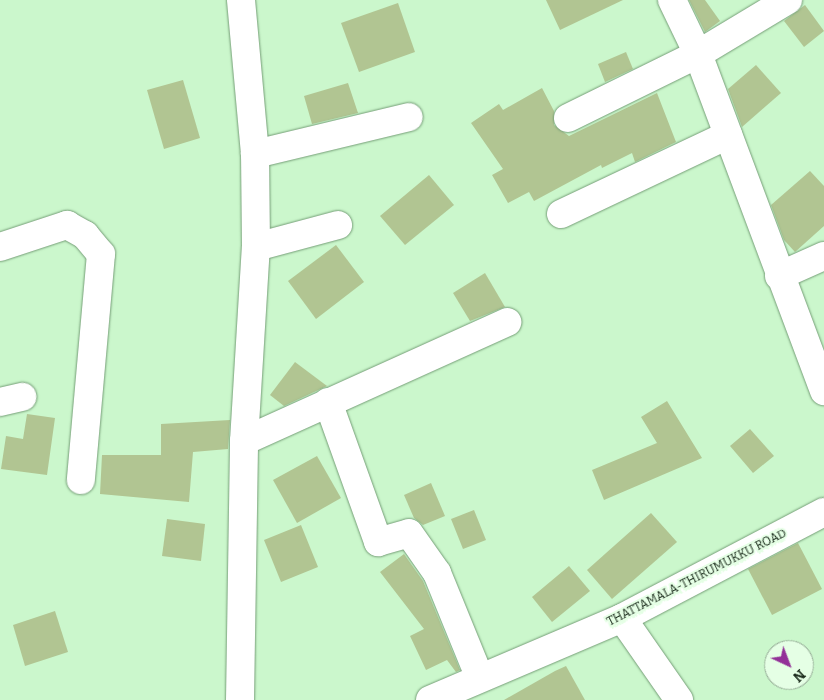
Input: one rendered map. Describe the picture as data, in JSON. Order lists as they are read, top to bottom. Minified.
{"streets":{"street":["THATTAMALA-THIRUMUKKU ROAD"]},"north":"bottom right"}
